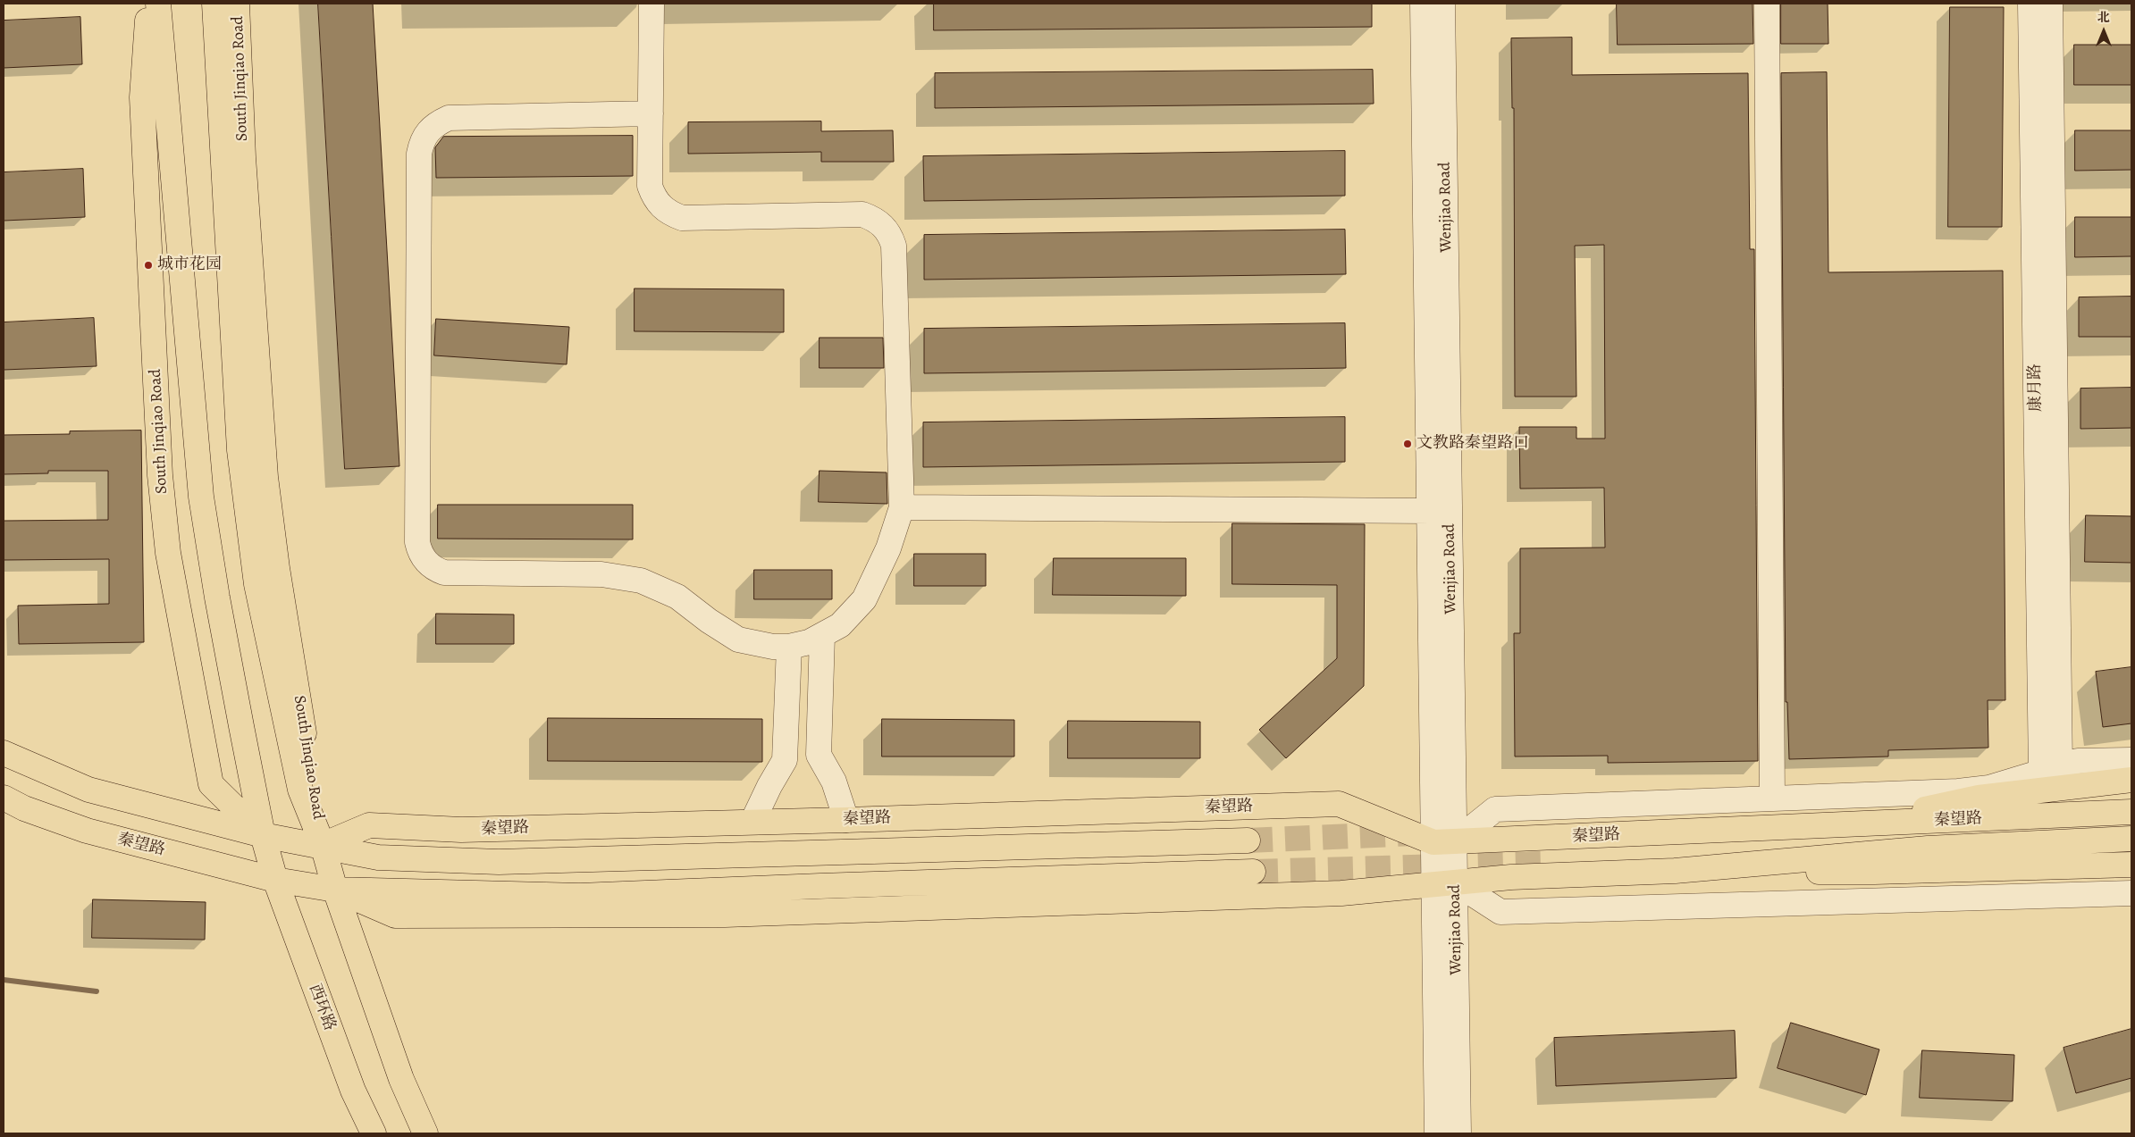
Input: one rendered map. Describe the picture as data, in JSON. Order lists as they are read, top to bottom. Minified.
{"streets":{"main road":["South Jinqiao Road","秦望路","西环路"],"street":["Wenjiao Road","康月路"]},"crossings":[["South Jinqiao Road","秦望路"],["South Jinqiao Road","西环路"],["Wenjiao Road","秦望路"],["秦望路","西环路"]],"places":["城市花园","文教路秦望路口"],"north":"top"}
